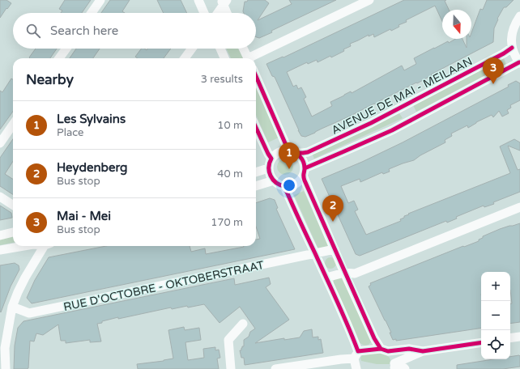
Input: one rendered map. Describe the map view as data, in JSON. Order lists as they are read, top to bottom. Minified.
{"streets":{"street":["AVENUE DE MAI - MEILAAN","RUE D'OCTOBRE - OKTOBERSTRAAT"]},"north":"bottom","page":{"search":"Search here","pins":["3","1","2"],"heading":["Nearby","3 results"],"list":[{"mark":"1","name":"Les Sylvains","note":"Place","value":"10 m"},{"mark":"2","name":"Heydenberg","note":"Bus stop","value":"40 m"},{"mark":"3","name":"Mai - Mei","note":"Bus stop","value":"170 m"}],"map_buttons":["+","−"]}}
